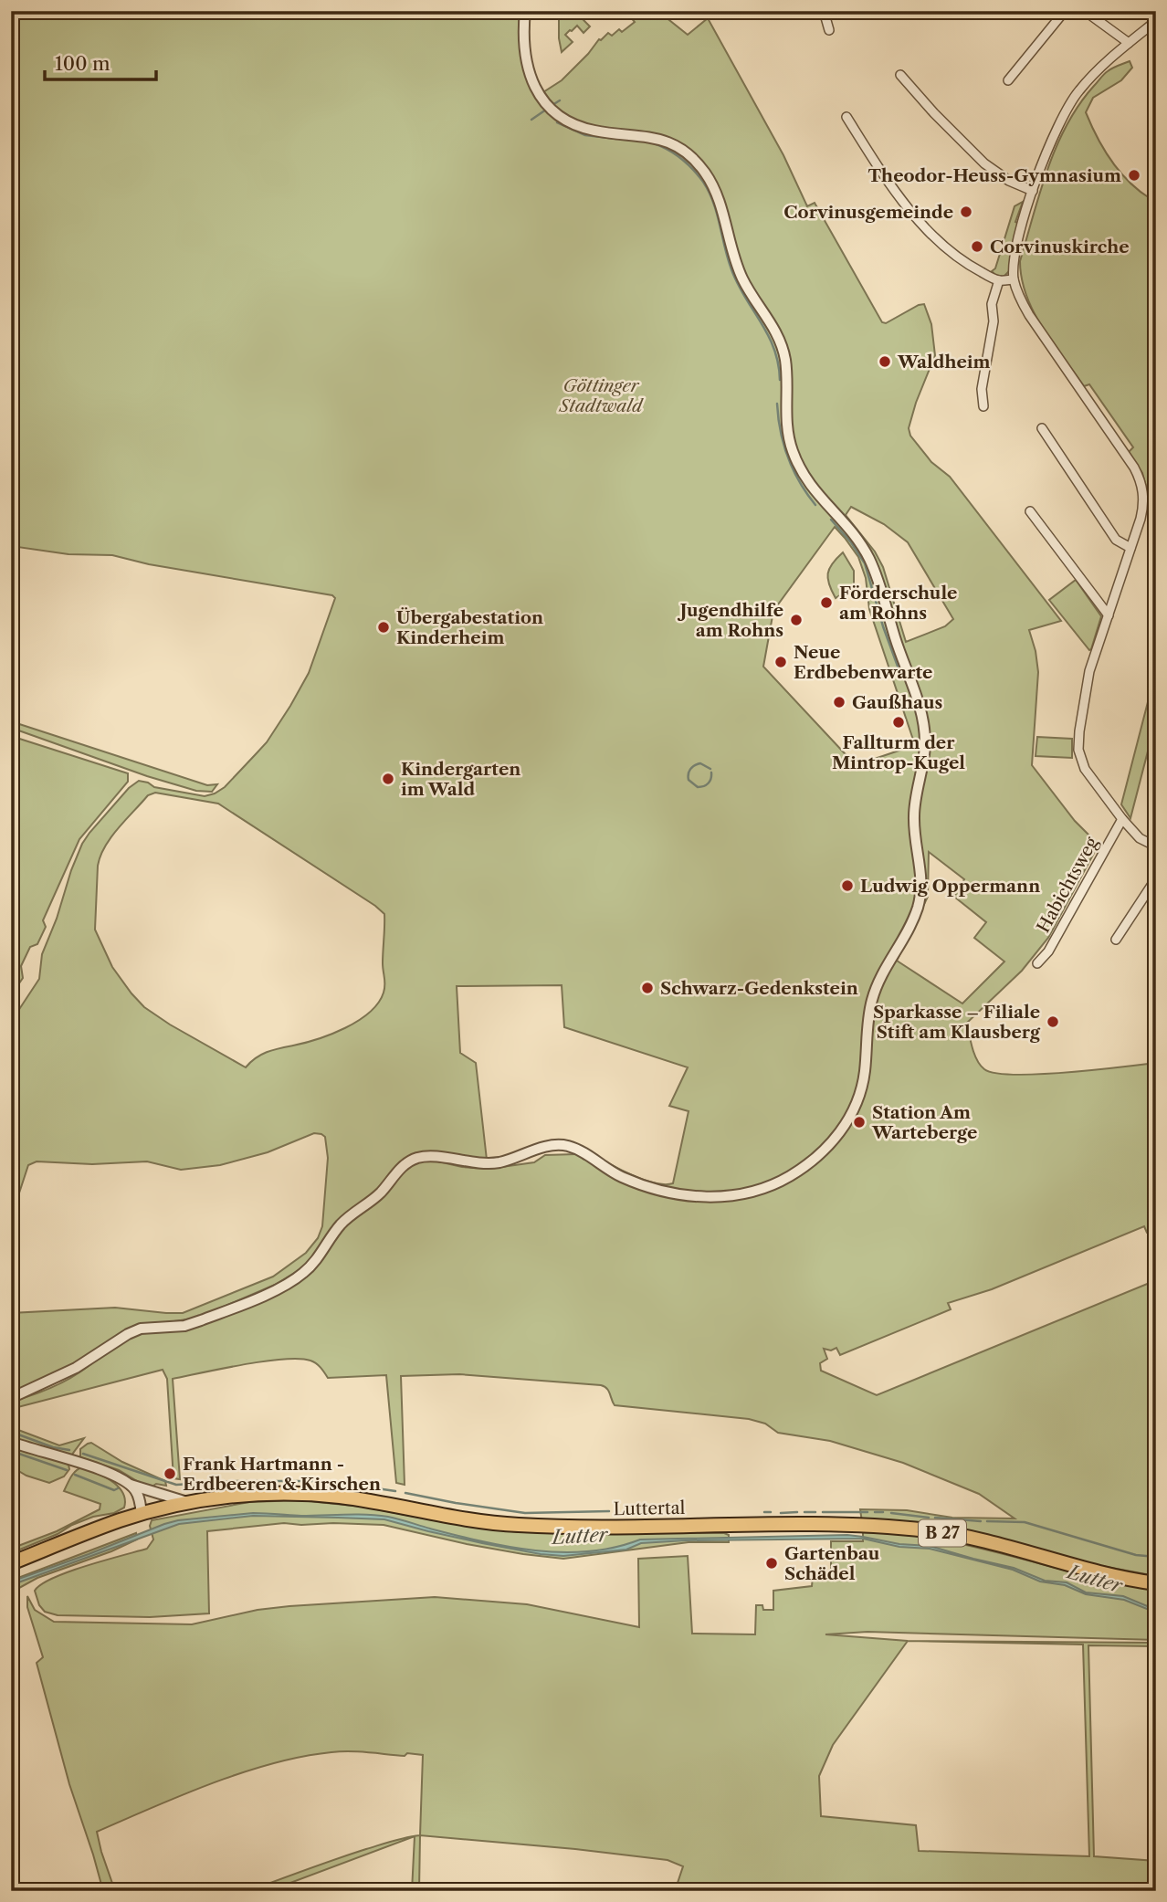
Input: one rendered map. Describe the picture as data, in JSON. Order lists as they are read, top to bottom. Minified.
{"streets":{"main road":["Luttertal","B 27"],"street":["Habichtsweg"]},"crossings":[["Luttertal","B 27"]],"water":["Lutter"],"parks":["Göttinger Stadtwald"],"places":["Theodor-Heuss-Gymnasium","Corvinusgemeinde","Corvinuskirche","Waldheim","Förderschule am Rohns","Jugendhilfe am Rohns","Übergabestation Kinderheim","Neue Erdbebenwarte","Gaußhaus","Fallturm der Mintrop-Kugel","Kindergarten im Wald","Ludwig Oppermann","Schwarz-Gedenkstein","Sparkasse – Filiale Stift am Klausberg","Station Am Warteberge","Frank Hartmann - Erdbeeren & Kirschen","Gartenbau Schädel"],"scale_bar":"100 m"}
